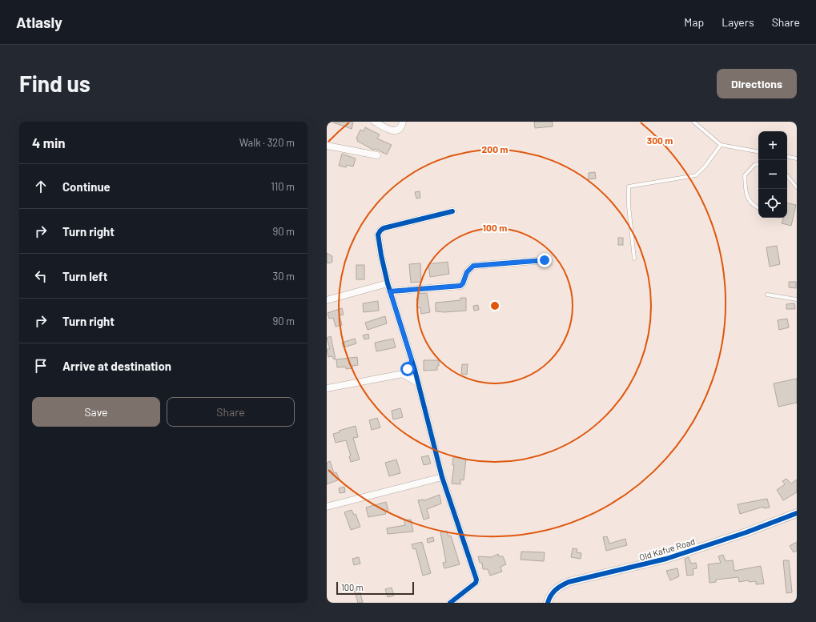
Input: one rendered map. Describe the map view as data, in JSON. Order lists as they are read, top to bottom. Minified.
{"streets":{"street":["Old Kafue Road"]},"scale_bar":"100 m","page":{"header":"Atlasly","nav":["Map","Layers","Share"],"buttons":["Directions",["Save","Share"]],"title":"Find us","heading":["4 min","Walk · 320 m"],"map_buttons":["+","−"],"list":[["Continue","110 m"],["Turn right","90 m"],["Turn left","30 m"],["Turn right","90 m"],"Arrive at destination"],"scale":"100 m"},"rings":["300 m","200 m","100 m"]}
